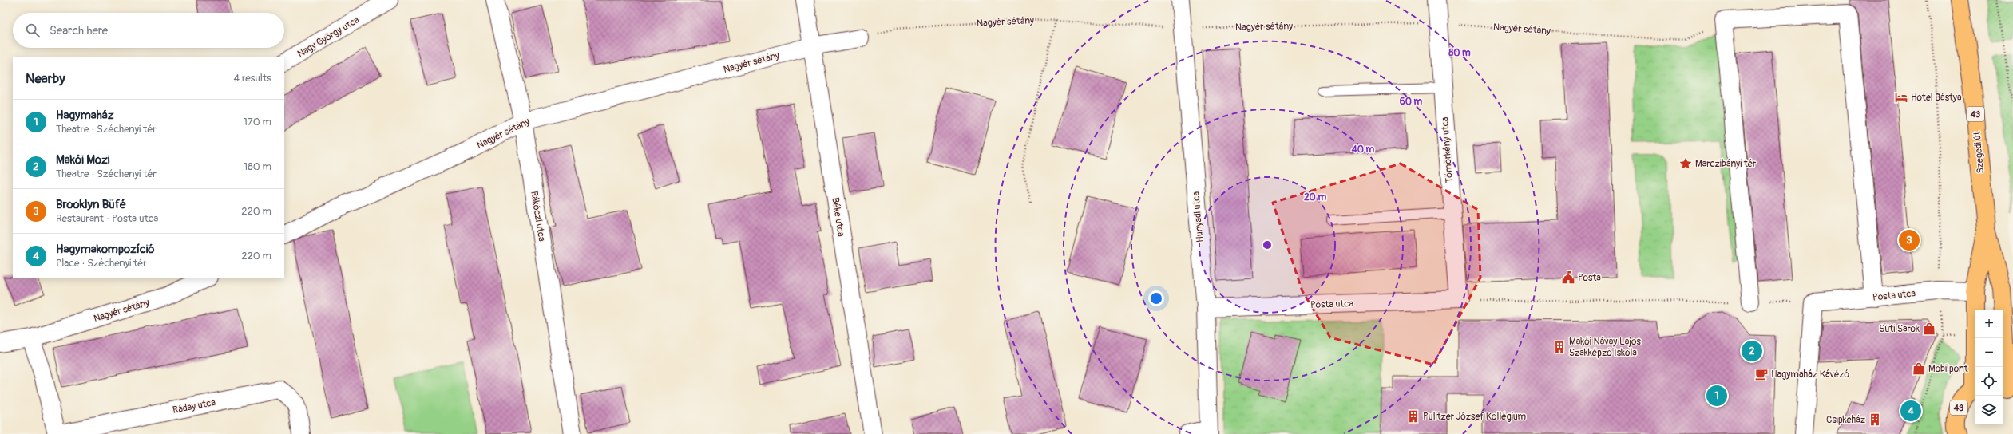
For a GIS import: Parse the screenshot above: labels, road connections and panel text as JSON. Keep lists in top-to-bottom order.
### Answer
{
  "streets": {
    "main road": ["43", "Szegedi út"],
    "street": [
      "Nagyér sétány",
      "Nagy György utca",
      "Tömörkény utca",
      "Rákóczi utca",
      "Béke utca",
      "Hunyadi utca",
      "Posta utca",
      "Ráday utca"
    ]
  },
  "crossings": [
    ["Nagyér sétány", "Tömörkény utca"],
    ["Nagyér sétány", "Rákóczi utca"],
    ["Nagyér sétány", "Béke utca"],
    ["Nagyér sétány", "Hunyadi utca"],
    ["Nagyér sétány", "Ráday utca"],
    ["43", "Szegedi út"],
    ["43", "Posta utca"],
    ["Tömörkény utca", "Posta utca"],
    ["Hunyadi utca", "Posta utca"]
  ],
  "places": {
    "hotel": ["Hotel Bástya"],
    "place": ["Marczibányi tér"],
    "public building": ["Posta"],
    "shop": ["Süti Sarok", "Mobilpont"],
    "building": ["Makói Návay Lajos Szakképző Iskola", "Pulitzer József Kollégium", "Csipkeház"],
    "cafe": ["Hagymaház Kávézó"]
  },
  "page": {
    "search": "Search here",
    "heading": ["Nearby", "4 results"],
    "list": [
      {
        "mark": "1",
        "name": "Hagymaház",
        "note": "Theatre · Széchenyi tér",
        "value": "170 m"
      },
      {
        "mark": "2",
        "name": "Makói Mozi",
        "note": "Theatre · Széchenyi tér",
        "value": "180 m"
      },
      {
        "mark": "3",
        "name": "Brooklyn Büfé",
        "note": "Restaurant · Posta utca",
        "value": "220 m"
      },
      {
        "mark": "4",
        "name": "Hagymakompozíció",
        "note": "Place · Széchenyi tér",
        "value": "220 m"
      }
    ],
    "pins": [
      "3",
      "2",
      "1",
      "4"
    ],
    "map_buttons": ["+", "−"]
  },
  "rings": [
    "80 m",
    "60 m",
    "40 m",
    "20 m"
  ]
}
